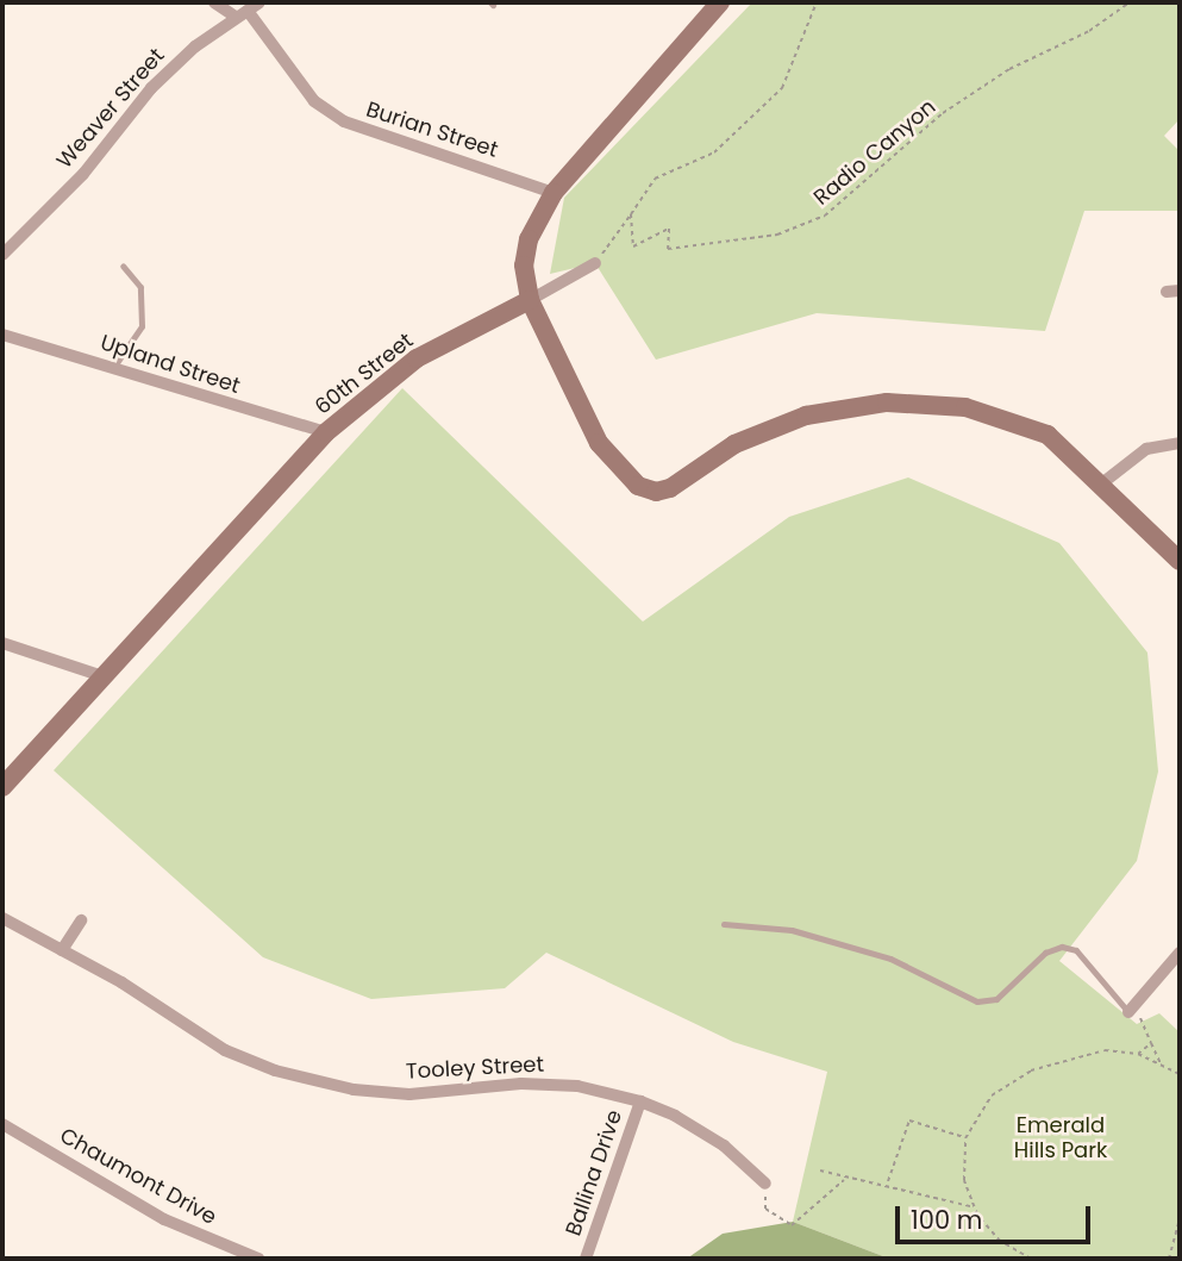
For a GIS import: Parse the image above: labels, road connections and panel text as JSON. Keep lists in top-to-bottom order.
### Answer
{
  "streets": {
    "street": [
      "Weaver Street",
      "Burian Street",
      "Upland Street",
      "60th Street",
      "Tooley Street",
      "Ballina Drive",
      "Chaumont Drive"
    ],
    "path": ["Radio Canyon"]
  },
  "crossings": [
    ["Weaver Street", "Burian Street"],
    ["Upland Street", "60th Street"],
    ["Tooley Street", "Ballina Drive"]
  ],
  "parks": ["Emerald Hills Park"],
  "scale_bar": "100 m"
}
